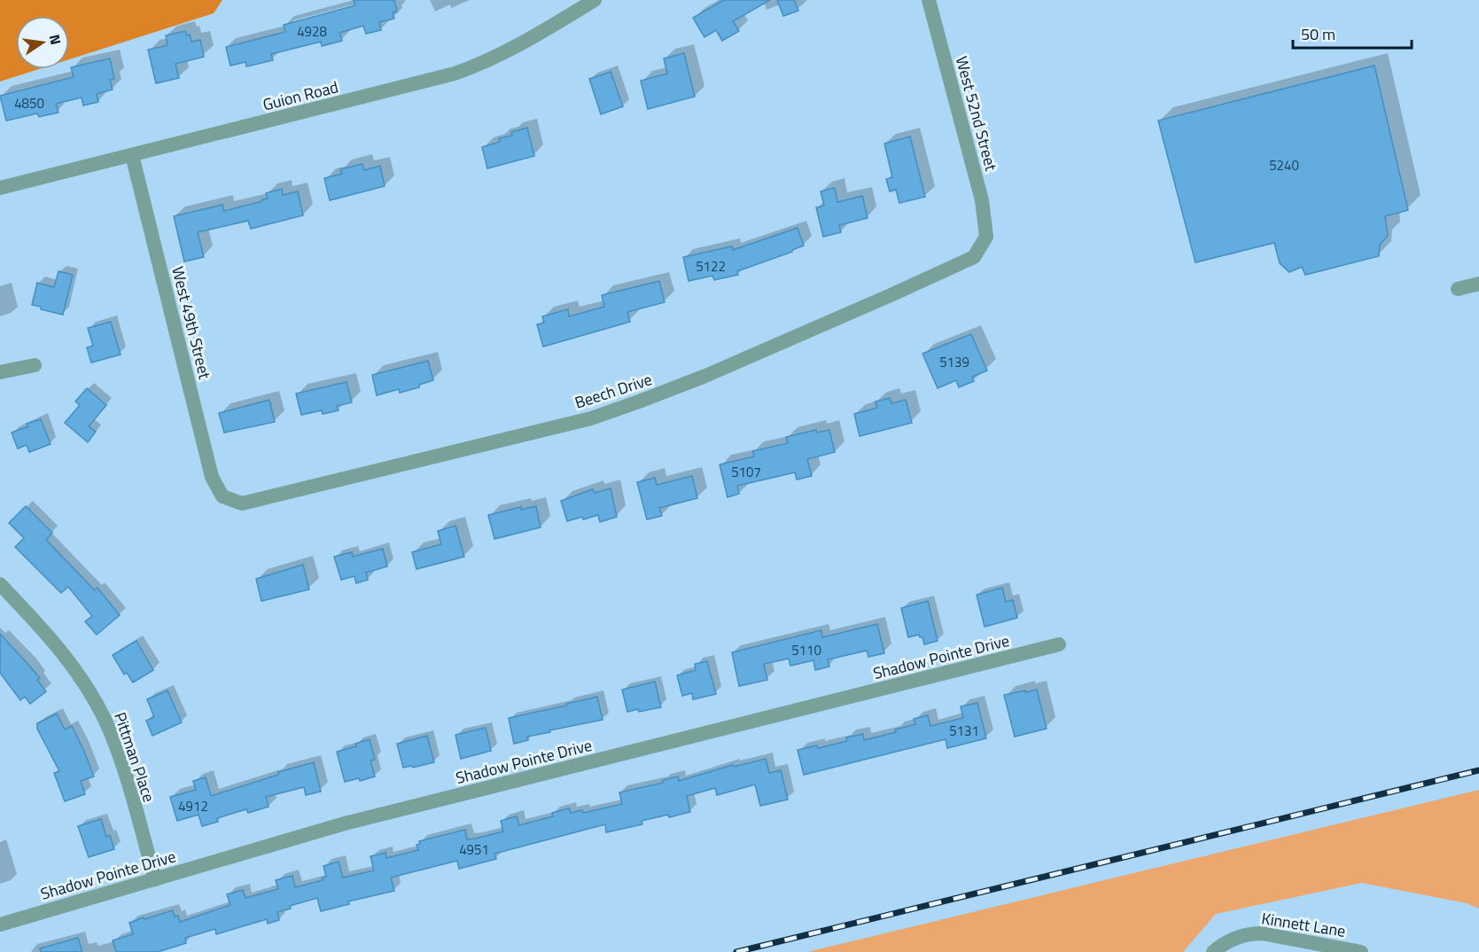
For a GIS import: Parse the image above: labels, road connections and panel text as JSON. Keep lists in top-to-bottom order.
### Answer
{
  "streets": {
    "street": [
      "Guion Road",
      "West 52nd Street",
      "West 49th Street",
      "Beech Drive",
      "Shadow Pointe Drive",
      "Pittman Place",
      "Kinnett Lane"
    ]
  },
  "crossings": [
    ["Guion Road", "West 49th Street"],
    ["West 52nd Street", "Beech Drive"],
    ["West 49th Street", "Beech Drive"],
    ["Shadow Pointe Drive", "Pittman Place"]
  ],
  "house_numbers": [
    "4928",
    "4850",
    "5240",
    "5122",
    "5139",
    "5107",
    "5110",
    "5131",
    "4912",
    "4951"
  ],
  "scale_bar": "50 m",
  "north": "right"
}
